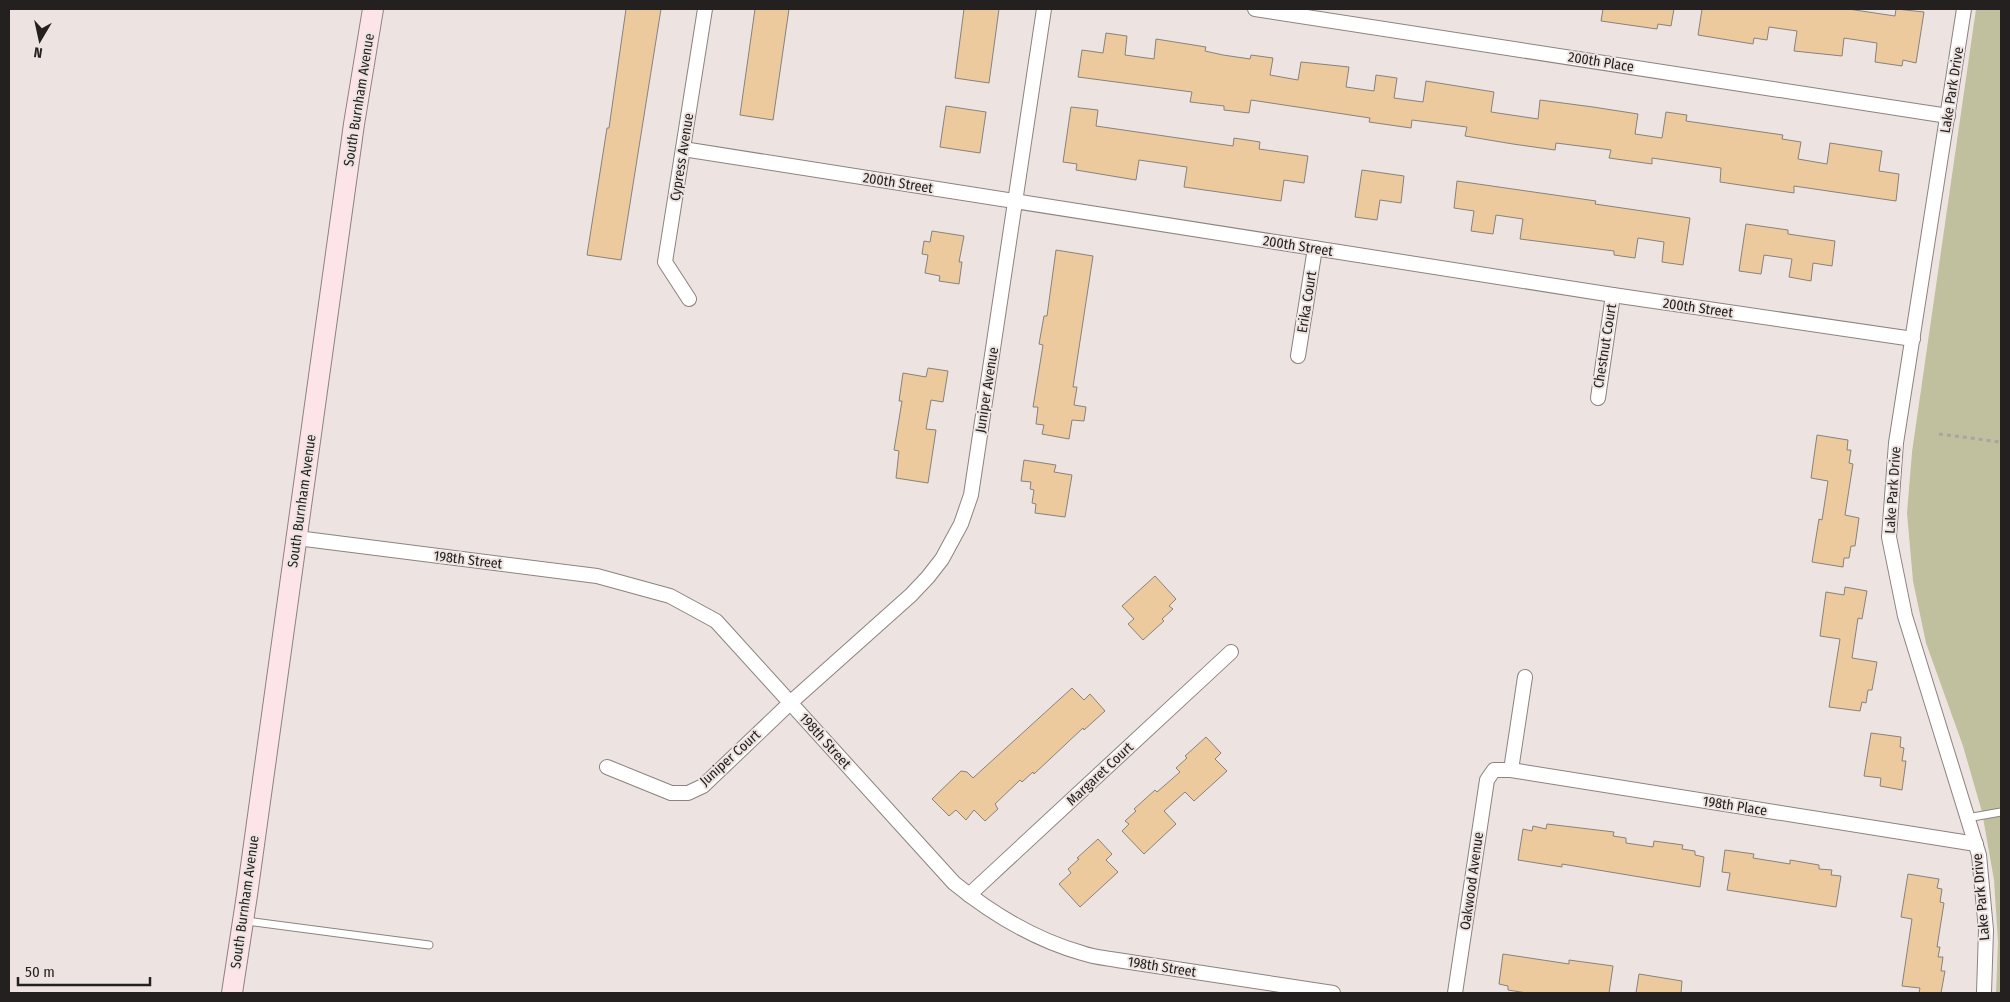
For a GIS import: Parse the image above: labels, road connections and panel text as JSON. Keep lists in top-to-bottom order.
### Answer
{
  "streets": {
    "main road": ["South Burnham Avenue"],
    "street": [
      "200th Place",
      "Lake Park Drive",
      "Cypress Avenue",
      "200th Street",
      "Erika Court",
      "Chestnut Court",
      "Juniper Avenue",
      "198th Street",
      "Juniper Court",
      "Margaret Court",
      "198th Place",
      "Oakwood Avenue"
    ]
  },
  "crossings": [
    ["200th Place", "Lake Park Drive"],
    ["Lake Park Drive", "200th Street"],
    ["Lake Park Drive", "198th Place"],
    ["South Burnham Avenue", "198th Street"],
    ["Cypress Avenue", "200th Street"],
    ["200th Street", "Erika Court"],
    ["200th Street", "Chestnut Court"],
    ["200th Street", "Juniper Avenue"],
    ["Juniper Avenue", "198th Street"],
    ["Juniper Avenue", "Juniper Court"],
    ["198th Street", "Juniper Court"],
    ["198th Street", "Margaret Court"],
    ["198th Place", "Oakwood Avenue"]
  ],
  "scale_bar": "50 m",
  "north": "bottom"
}
